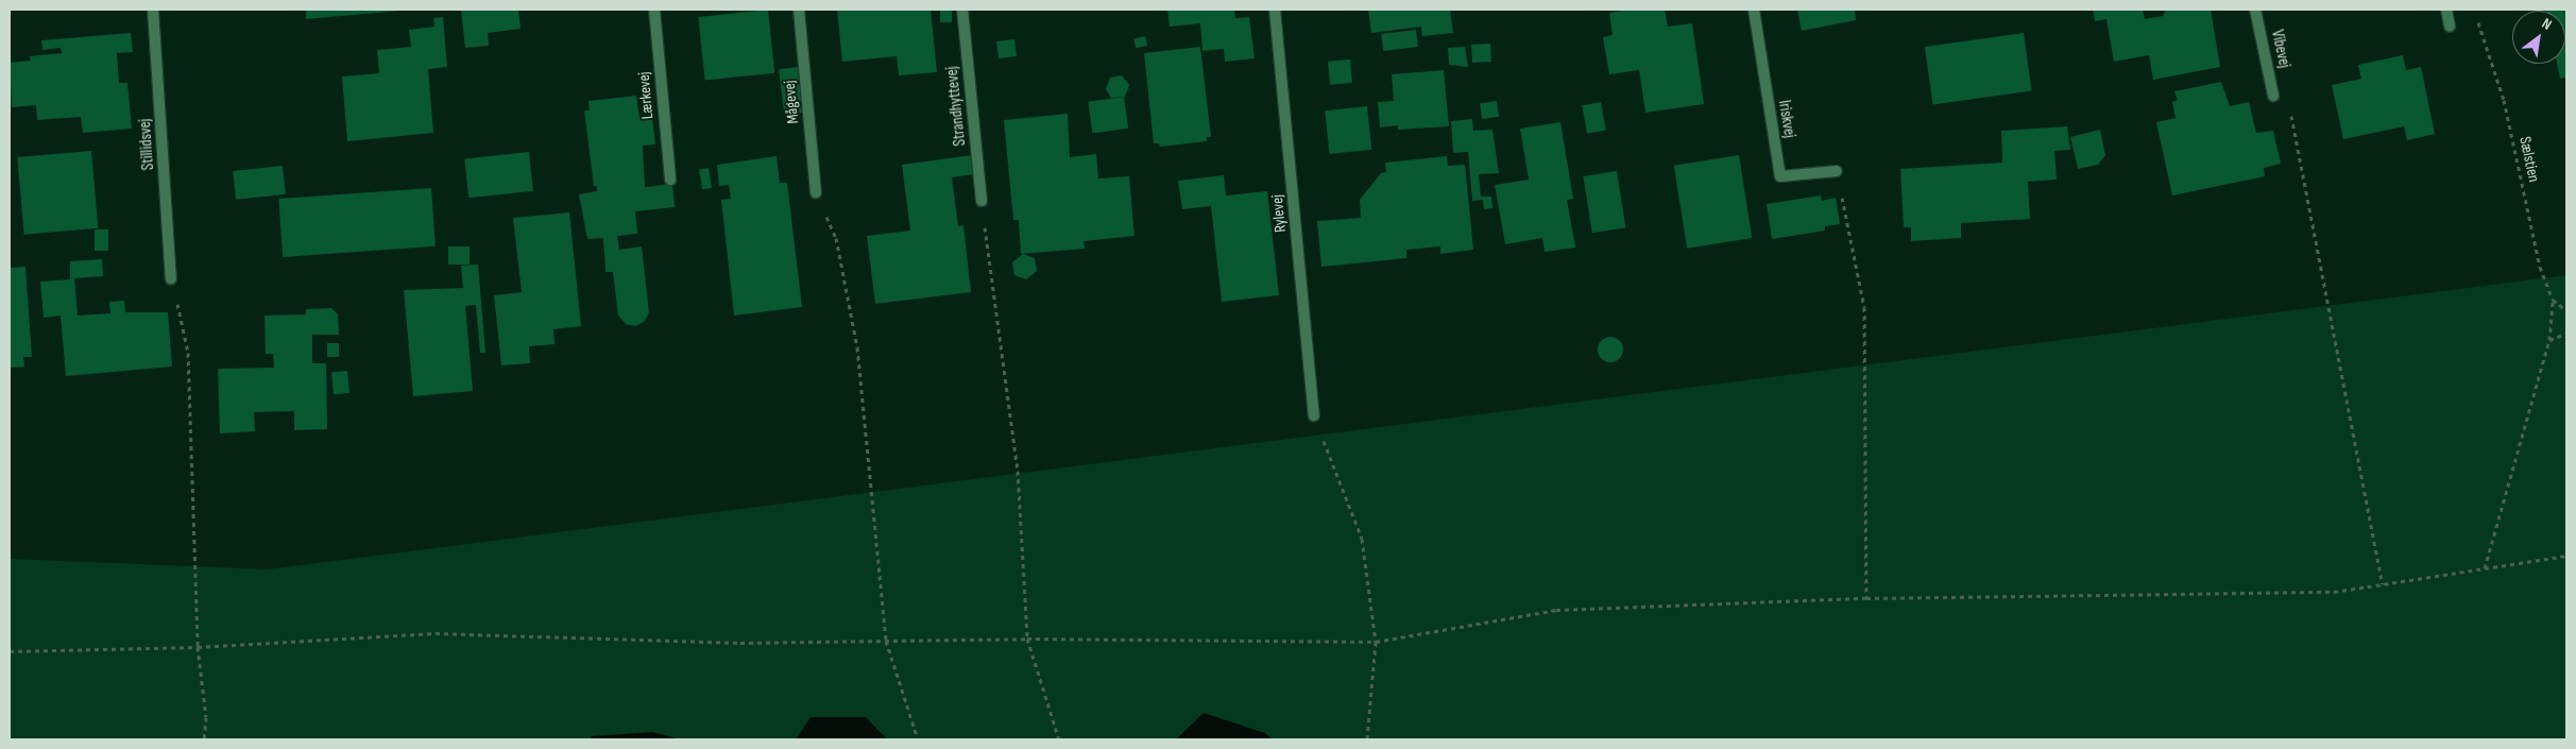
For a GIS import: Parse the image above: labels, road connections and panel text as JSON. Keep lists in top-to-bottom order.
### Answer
{
  "streets": {
    "street": [
      "Vibevej",
      "Lærkevej",
      "Mågevej",
      "Strandhyttevej",
      "Iriskvej",
      "Stillidsvej",
      "Rylevej"
    ],
    "path": ["Sælstien"]
  },
  "north": "top right"
}
